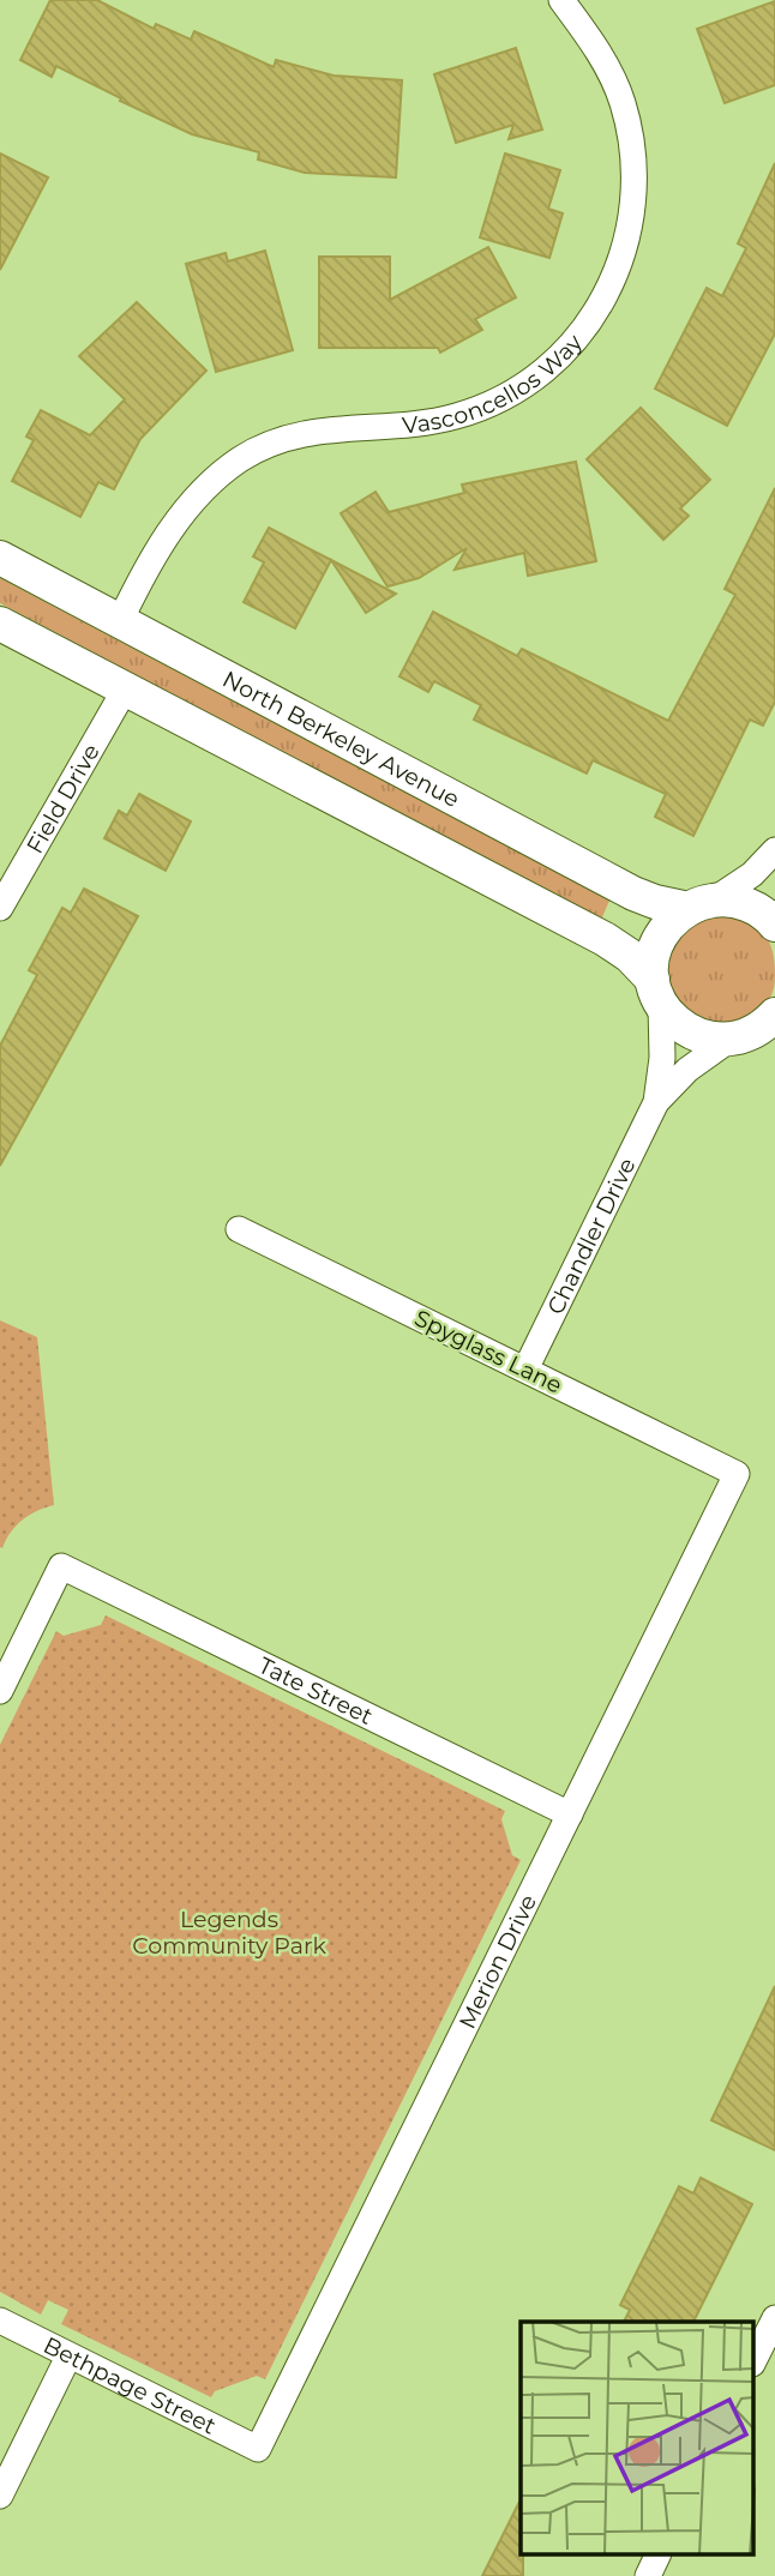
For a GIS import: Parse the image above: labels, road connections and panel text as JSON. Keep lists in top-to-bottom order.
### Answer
{
  "streets": {
    "street": [
      "Vasconcellos Way",
      "North Berkeley Avenue",
      "Field Drive",
      "Chandler Drive",
      "Spyglass Lane",
      "Tate Street",
      "Merion Drive",
      "Bethpage Street"
    ]
  },
  "crossings": [
    ["Vasconcellos Way", "North Berkeley Avenue"],
    ["Chandler Drive", "Spyglass Lane"],
    ["Spyglass Lane", "Merion Drive"],
    ["Tate Street", "Merion Drive"],
    ["Merion Drive", "Bethpage Street"]
  ],
  "parks": ["Legends Community Park"]
}
